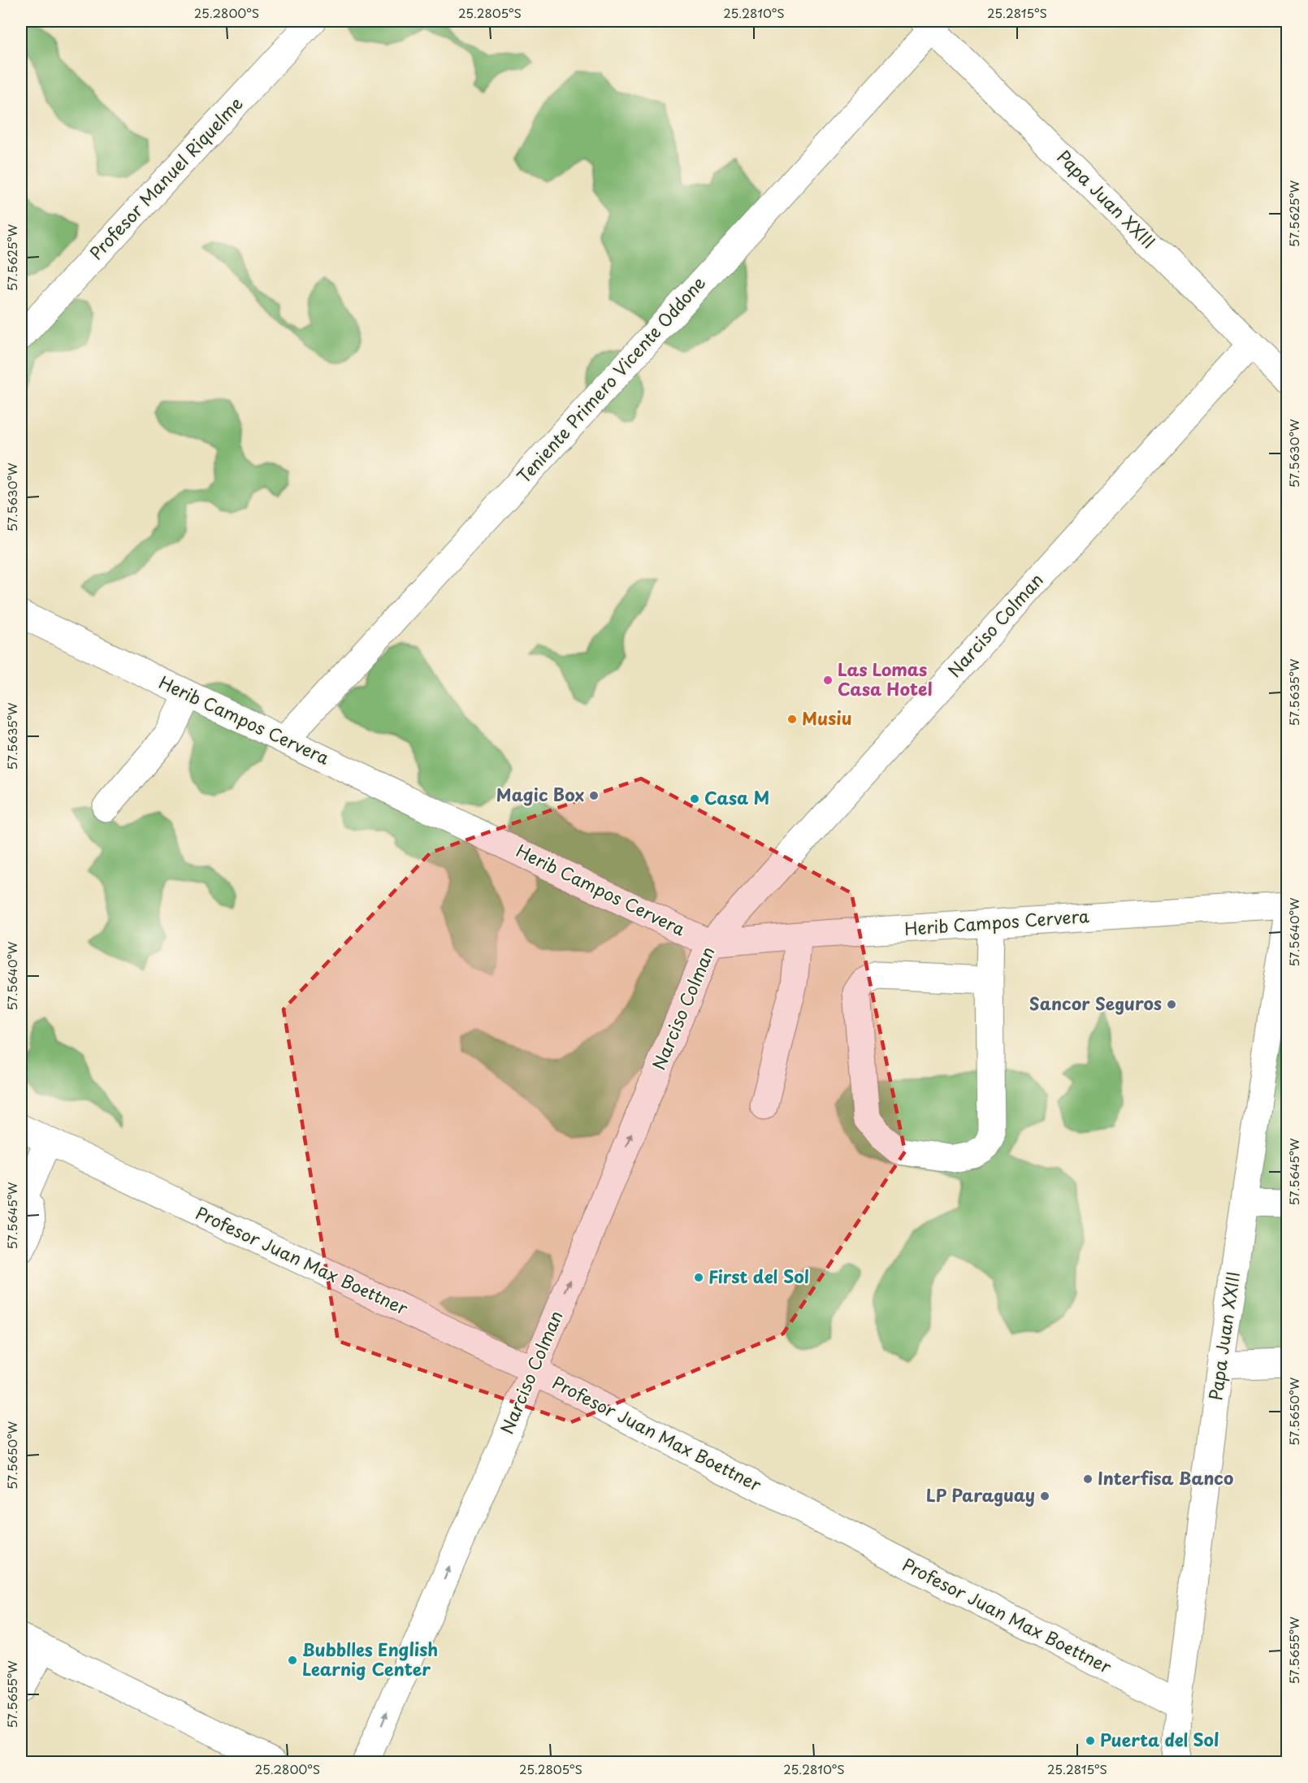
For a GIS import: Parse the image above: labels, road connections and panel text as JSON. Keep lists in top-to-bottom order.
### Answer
{
  "streets": {
    "street": [
      "Profesor Manuel Riquelme",
      "Papa Juan XXIII",
      "Teniente Primero Vicente Oddone",
      "Narciso Colman",
      "Herib Campos Cervera",
      "Profesor Juan Max Boettner"
    ]
  },
  "crossings": [
    ["Papa Juan XXIII", "Teniente Primero Vicente Oddone"],
    ["Papa Juan XXIII", "Narciso Colman"],
    ["Papa Juan XXIII", "Profesor Juan Max Boettner"],
    ["Teniente Primero Vicente Oddone", "Herib Campos Cervera"],
    ["Narciso Colman", "Herib Campos Cervera"],
    ["Narciso Colman", "Profesor Juan Max Boettner"]
  ],
  "one_way": ["Narciso Colman"],
  "places": [
    "Las Lomas Casa Hotel",
    "Musiu",
    "Magic Box",
    "Casa M",
    "Sancor Seguros",
    "First del Sol",
    "Interfisa Banco",
    "LP Paraguay",
    "Bubblles English Learnig Center",
    "Puerta del Sol"
  ],
  "coordinates": [
    "25.2800°S",
    "25.2805°S",
    "25.2810°S",
    "25.2815°S",
    "57.5625°W",
    "57.5630°W",
    "57.5635°W",
    "57.5640°W",
    "57.5645°W",
    "57.5650°W",
    "57.5655°W"
  ]
}
